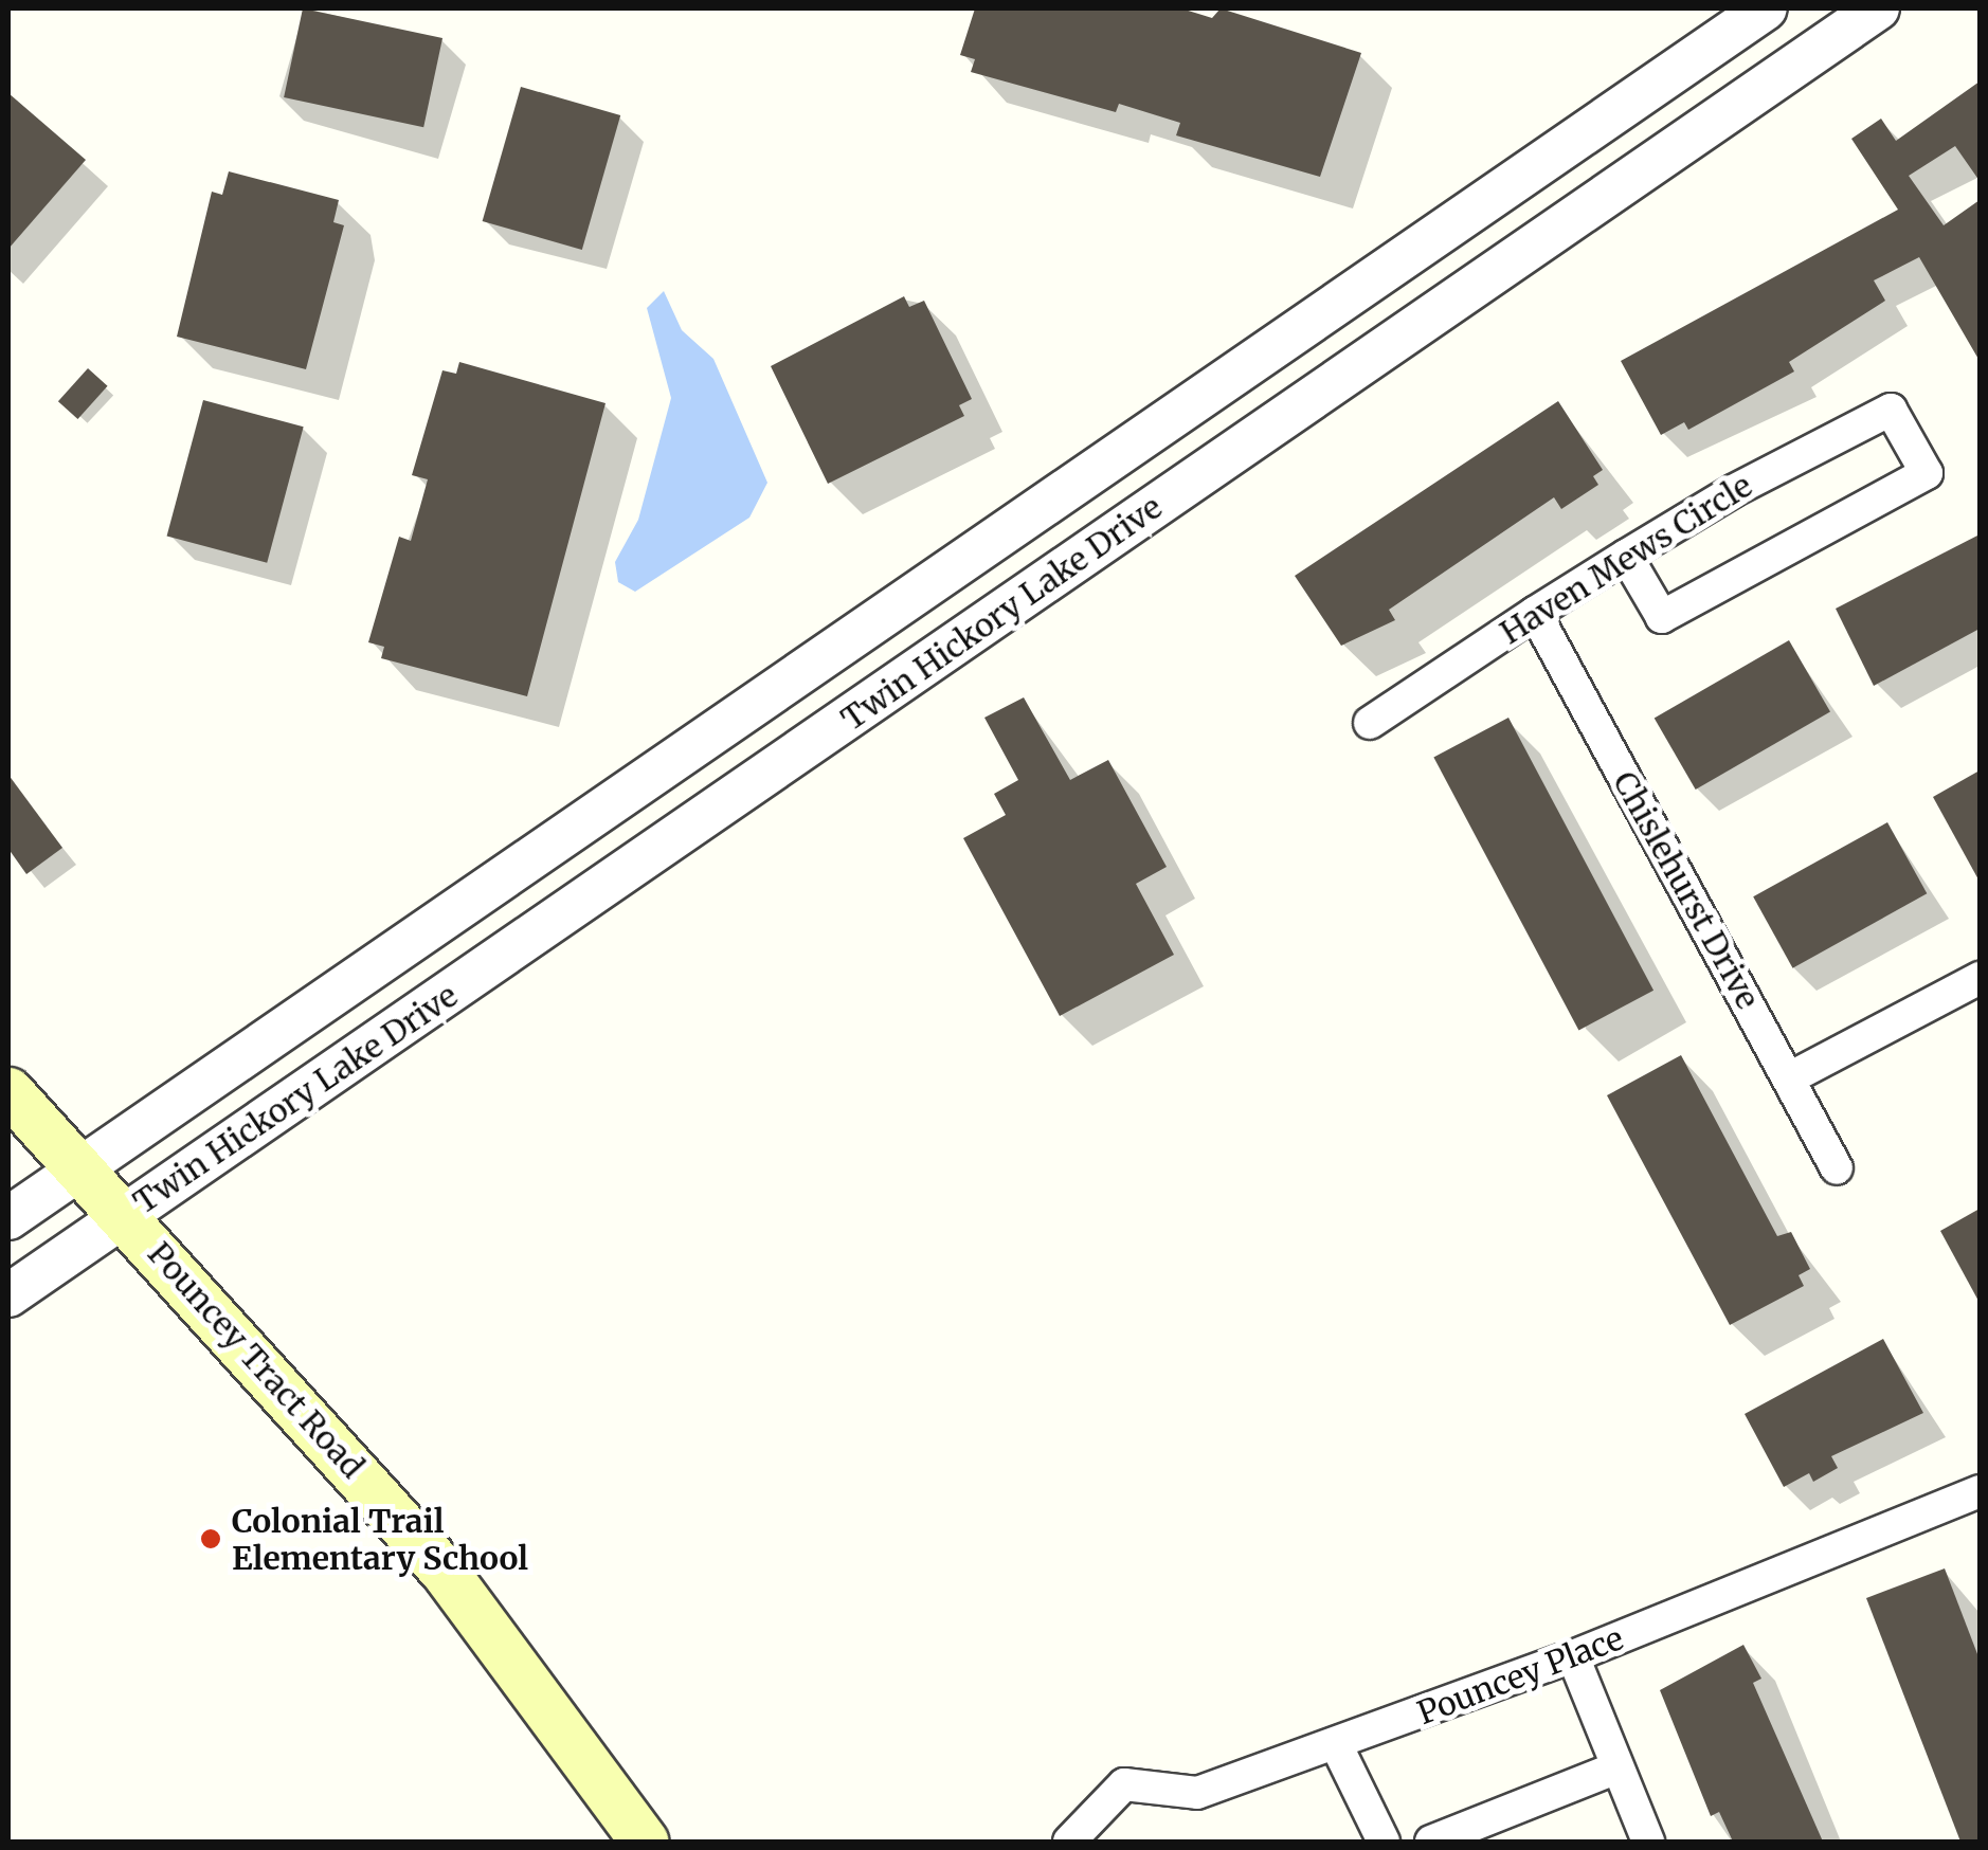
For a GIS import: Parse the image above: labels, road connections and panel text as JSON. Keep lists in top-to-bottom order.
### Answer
{
  "streets": {
    "main road": ["Pouncey Tract Road"],
    "street": [
      "Haven Mews Circle",
      "Twin Hickory Lake Drive",
      "Chislehurst Drive",
      "Pouncey Place"
    ]
  },
  "crossings": [
    ["Haven Mews Circle", "Chislehurst Drive"],
    ["Twin Hickory Lake Drive", "Pouncey Tract Road"]
  ],
  "places": ["Colonial Trail Elementary School"]
}
